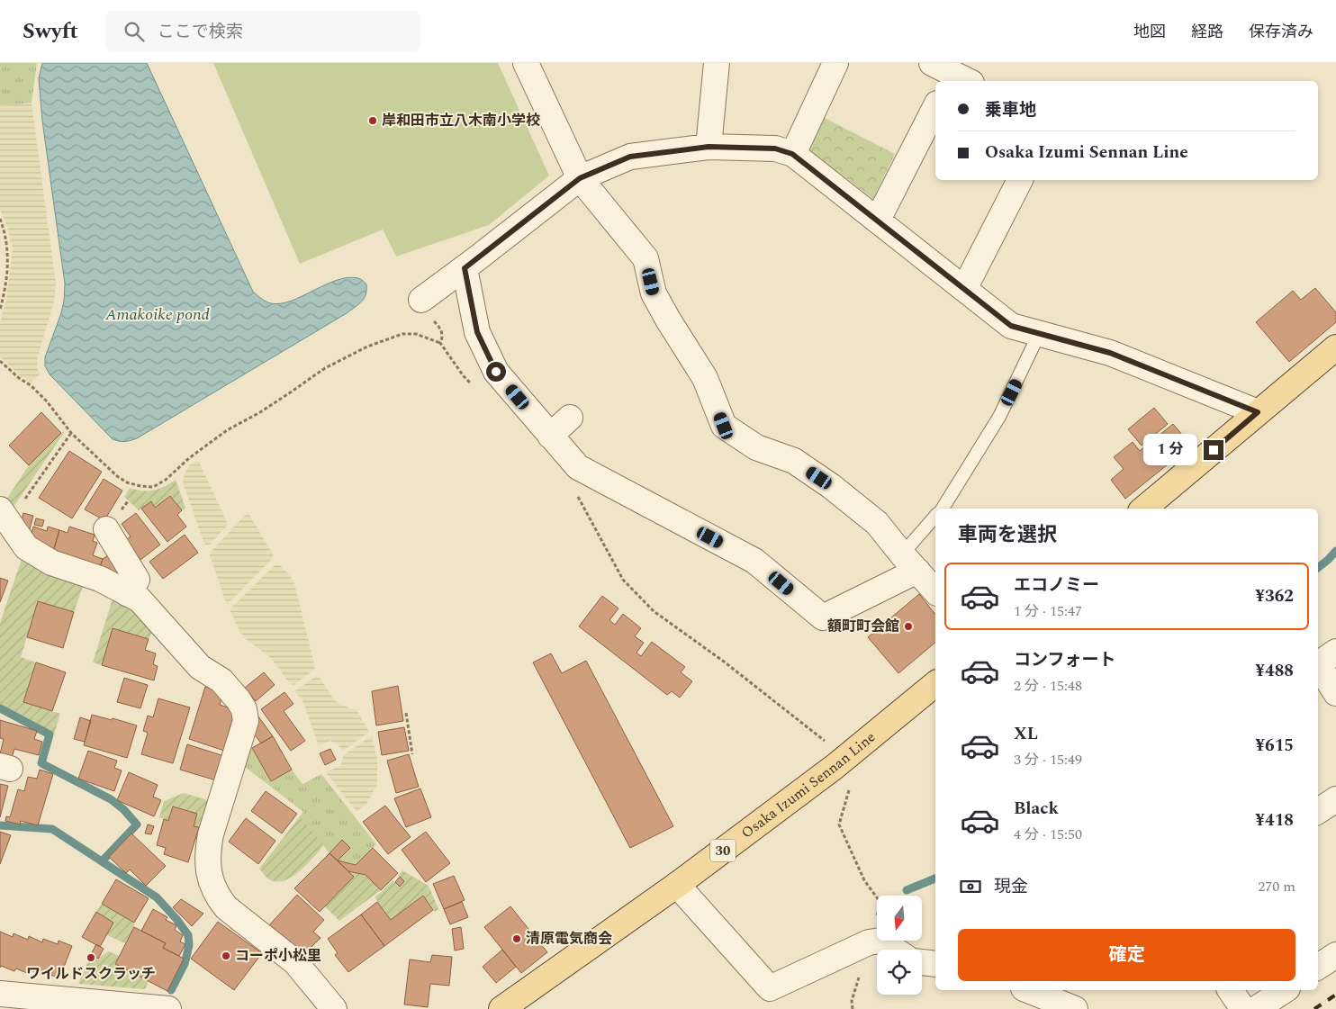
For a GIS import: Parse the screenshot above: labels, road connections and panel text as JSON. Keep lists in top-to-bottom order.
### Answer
{
  "streets": {
    "main road": ["Osaka Izumi Sennan Line", "30"]
  },
  "water": ["Amakoike pond"],
  "places": [
    "岸和田市立八木南小学校",
    "額町町会館",
    "清原電気商会",
    "コーポ小松里",
    "ワイルドスクラッチ"
  ],
  "north": "bottom",
  "page": {
    "header": "Swyft",
    "search": "ここで検索",
    "nav": ["地図", "経路", "保存済み"],
    "banner": ["乗車地", "Osaka Izumi Sennan Line"],
    "bubble": "1 分",
    "heading": "車両を選択",
    "list": [
      {
        "name": "エコノミー",
        "note": "1 分 · 15:47",
        "value": "¥362"
      },
      {
        "name": "コンフォート",
        "note": "2 分 · 15:48",
        "value": "¥488"
      },
      {
        "name": "XL",
        "note": "3 分 · 15:49",
        "value": "¥615"
      },
      {
        "name": "Black",
        "note": "4 分 · 15:50",
        "value": "¥418"
      }
    ],
    "pay": ["現金", "270 m"],
    "buttons": "確定"
  }
}
